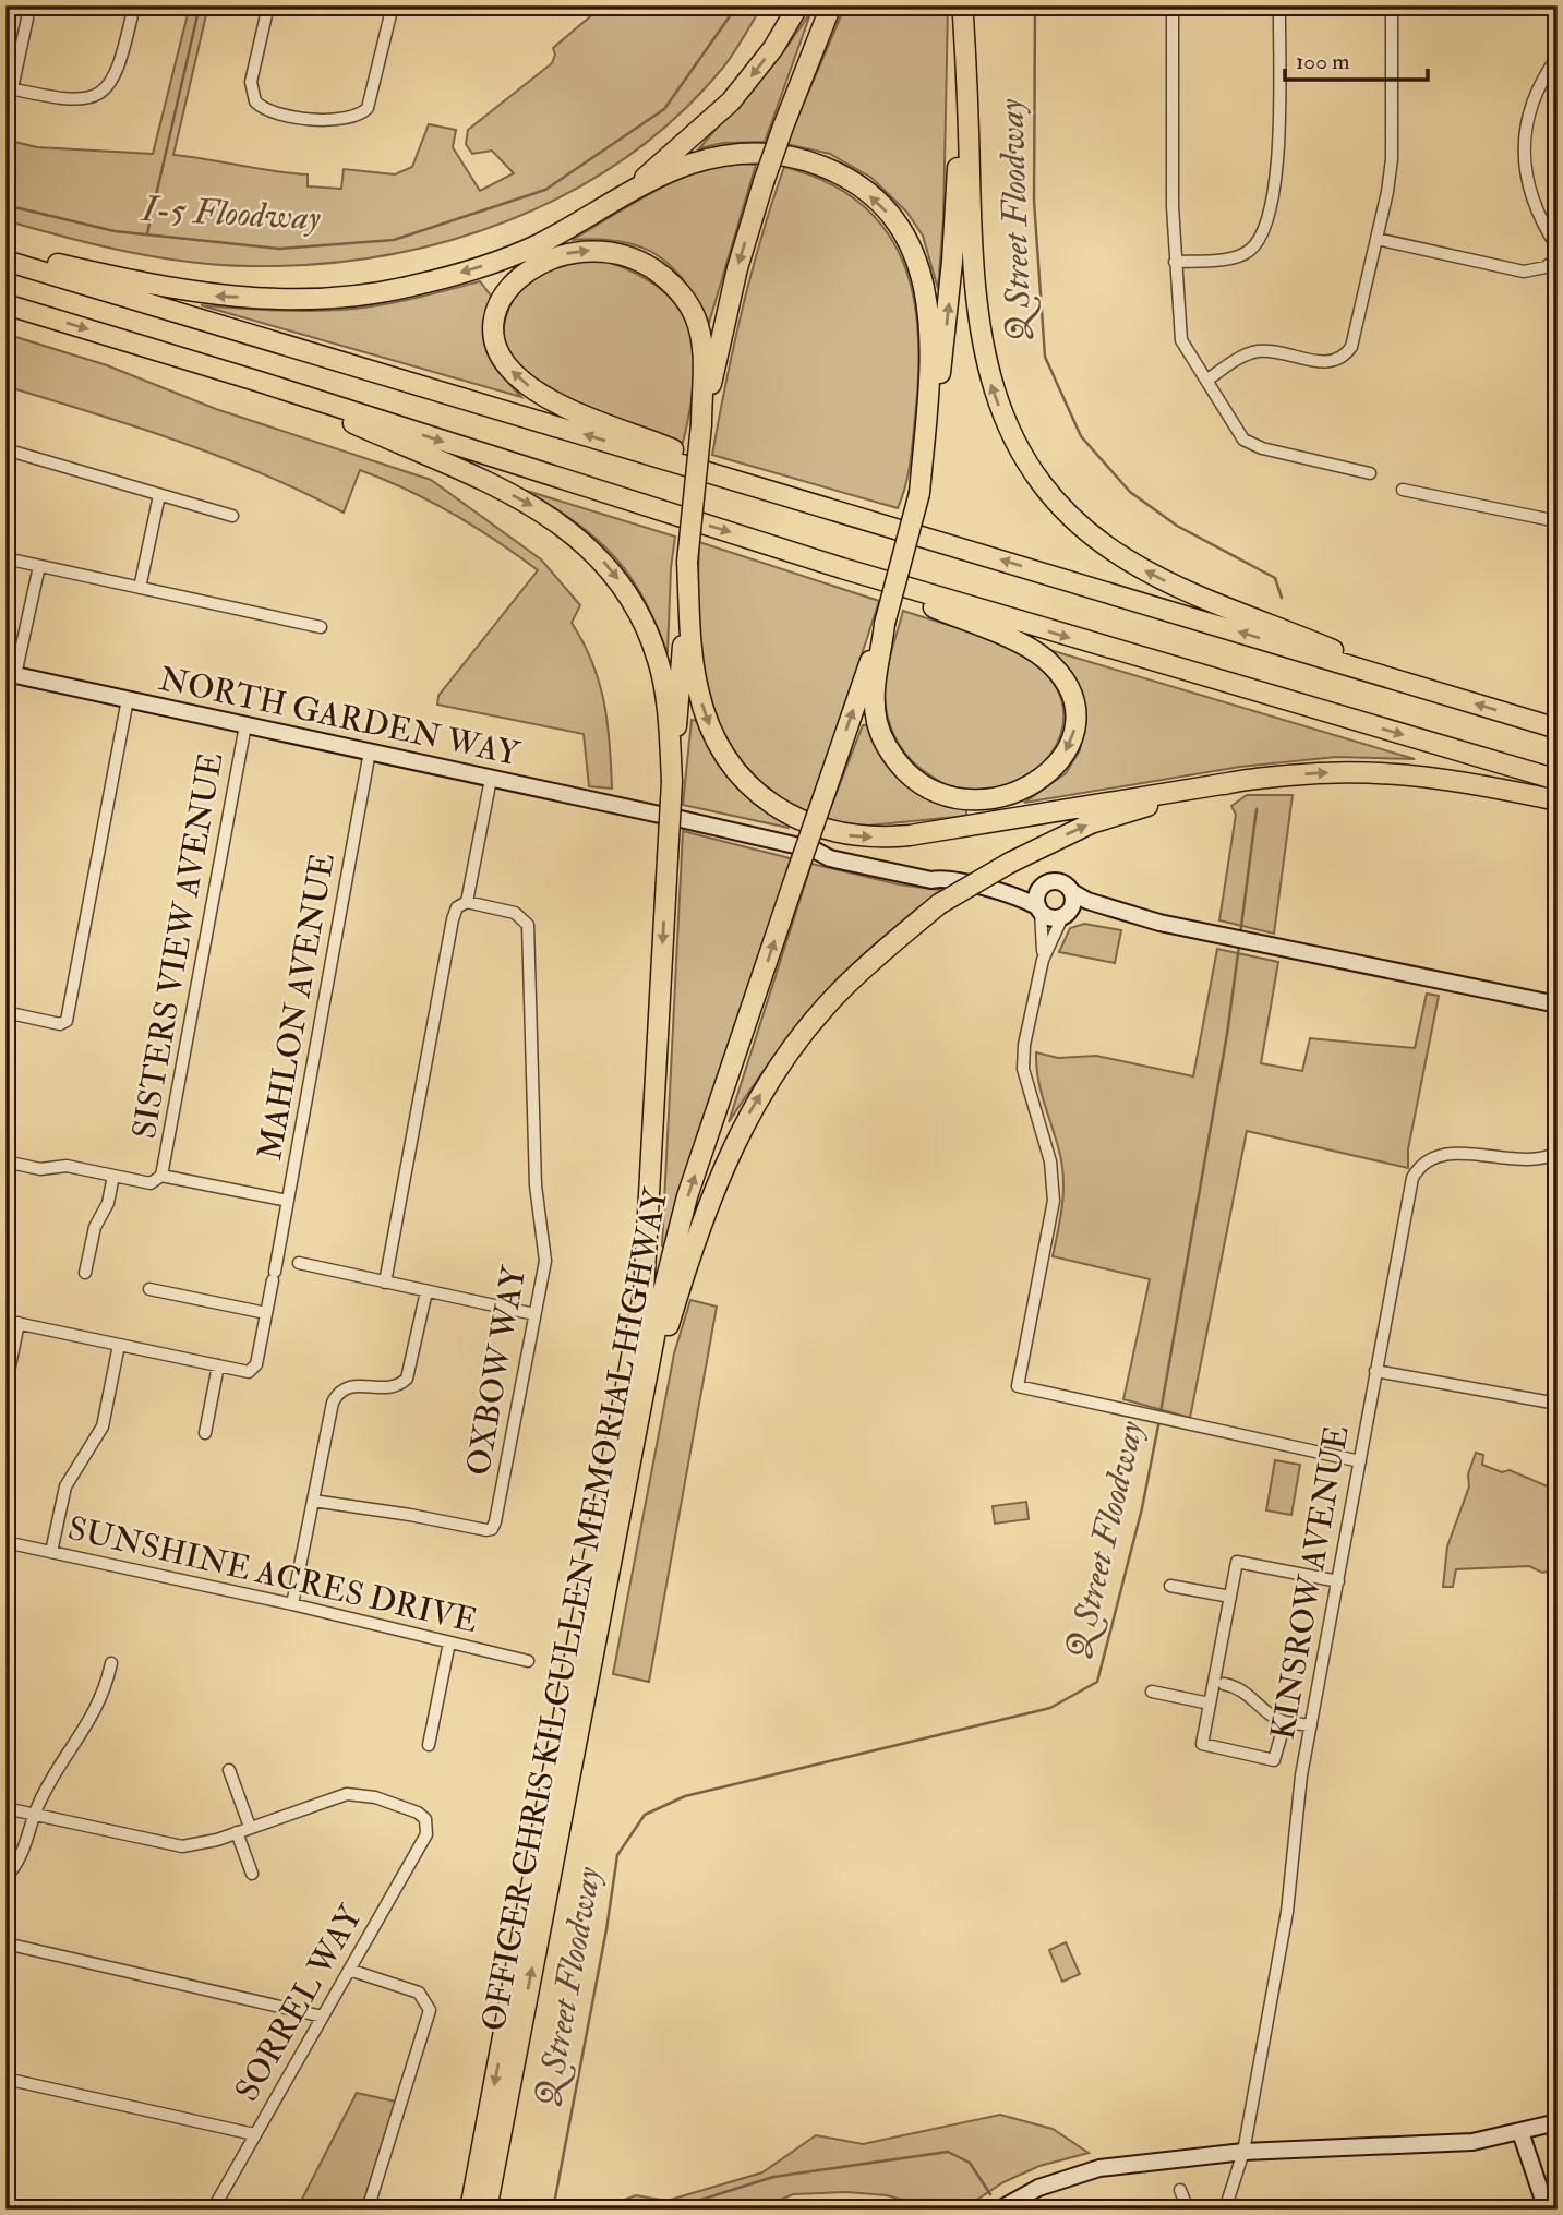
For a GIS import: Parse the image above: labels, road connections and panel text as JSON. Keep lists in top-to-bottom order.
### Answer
{
  "streets": {
    "highway": ["OFFICER CHRIS KILCULLEN MEMORIAL HIGHWAY"],
    "street": [
      "NORTH GARDEN WAY",
      "SISTERS VIEW AVENUE",
      "MAHLON AVENUE",
      "OXBOW WAY",
      "SUNSHINE ACRES DRIVE",
      "KINSROW AVENUE",
      "SORREL WAY"
    ]
  },
  "crossings": [
    ["NORTH GARDEN WAY", "SISTERS VIEW AVENUE"],
    ["NORTH GARDEN WAY", "MAHLON AVENUE"]
  ],
  "water": ["I-5 Floodway", "Q Street Floodway"],
  "scale_bar": "100 m"
}
